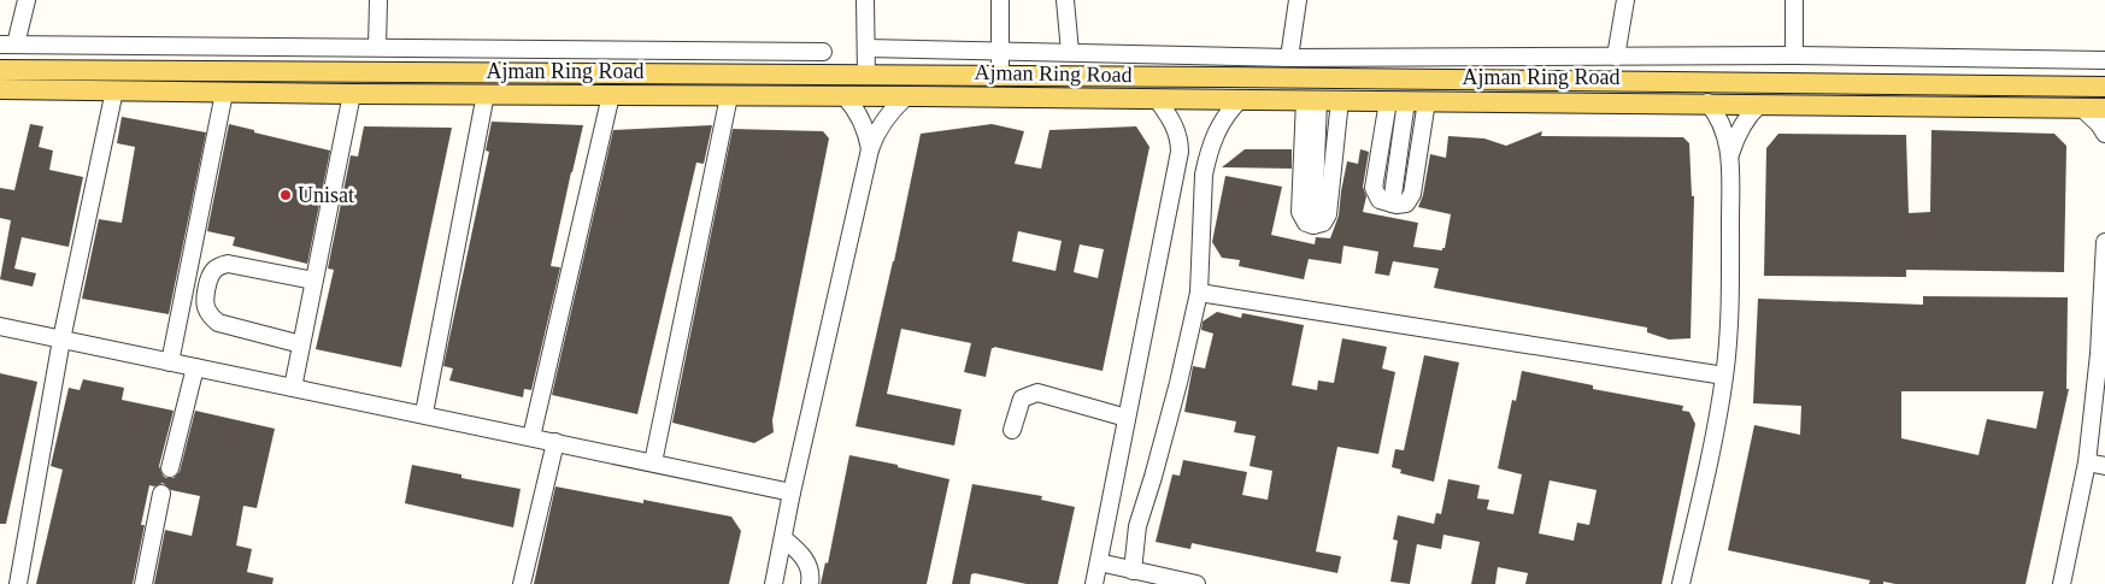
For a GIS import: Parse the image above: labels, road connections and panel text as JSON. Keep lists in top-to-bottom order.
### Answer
{
  "streets": {
    "main road": ["Ajman Ring Road"]
  },
  "places": ["Unisat"]
}
